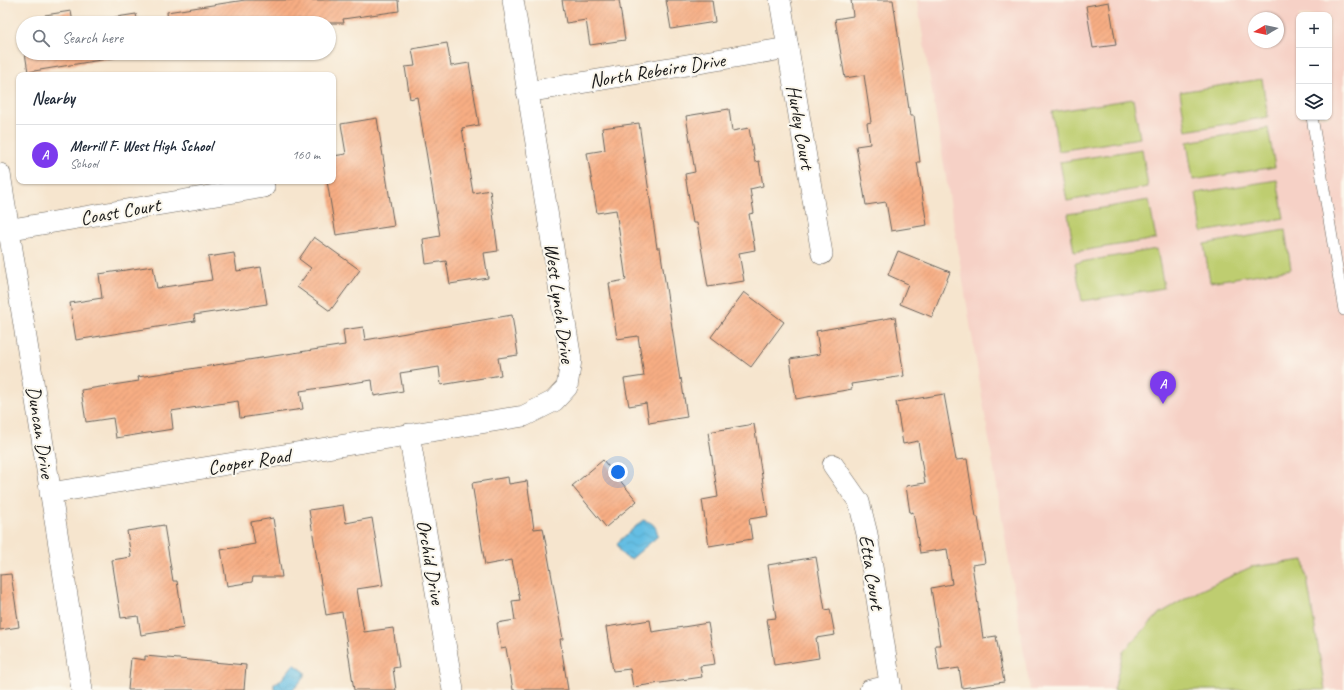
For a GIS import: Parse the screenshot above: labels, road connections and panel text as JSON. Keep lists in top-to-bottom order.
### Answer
{
  "streets": {
    "street": [
      "North Rebeiro Drive",
      "Hurley Court",
      "Coast Court",
      "West Lynch Drive",
      "Duncan Drive",
      "Cooper Road",
      "Orchid Drive",
      "Etta Court"
    ]
  },
  "crossings": [
    ["North Rebeiro Drive", "Hurley Court"],
    ["North Rebeiro Drive", "West Lynch Drive"],
    ["Coast Court", "Duncan Drive"],
    ["West Lynch Drive", "Cooper Road"],
    ["Duncan Drive", "Cooper Road"],
    ["Cooper Road", "Orchid Drive"]
  ],
  "north": "left",
  "page": {
    "map_buttons": ["+", "−"],
    "search": "Search here",
    "heading": "Nearby",
    "list": [
      {
        "mark": "A",
        "name": "Merrill F. West High School",
        "note": "School",
        "value": "160 m"
      }
    ],
    "pins": "A"
  }
}
